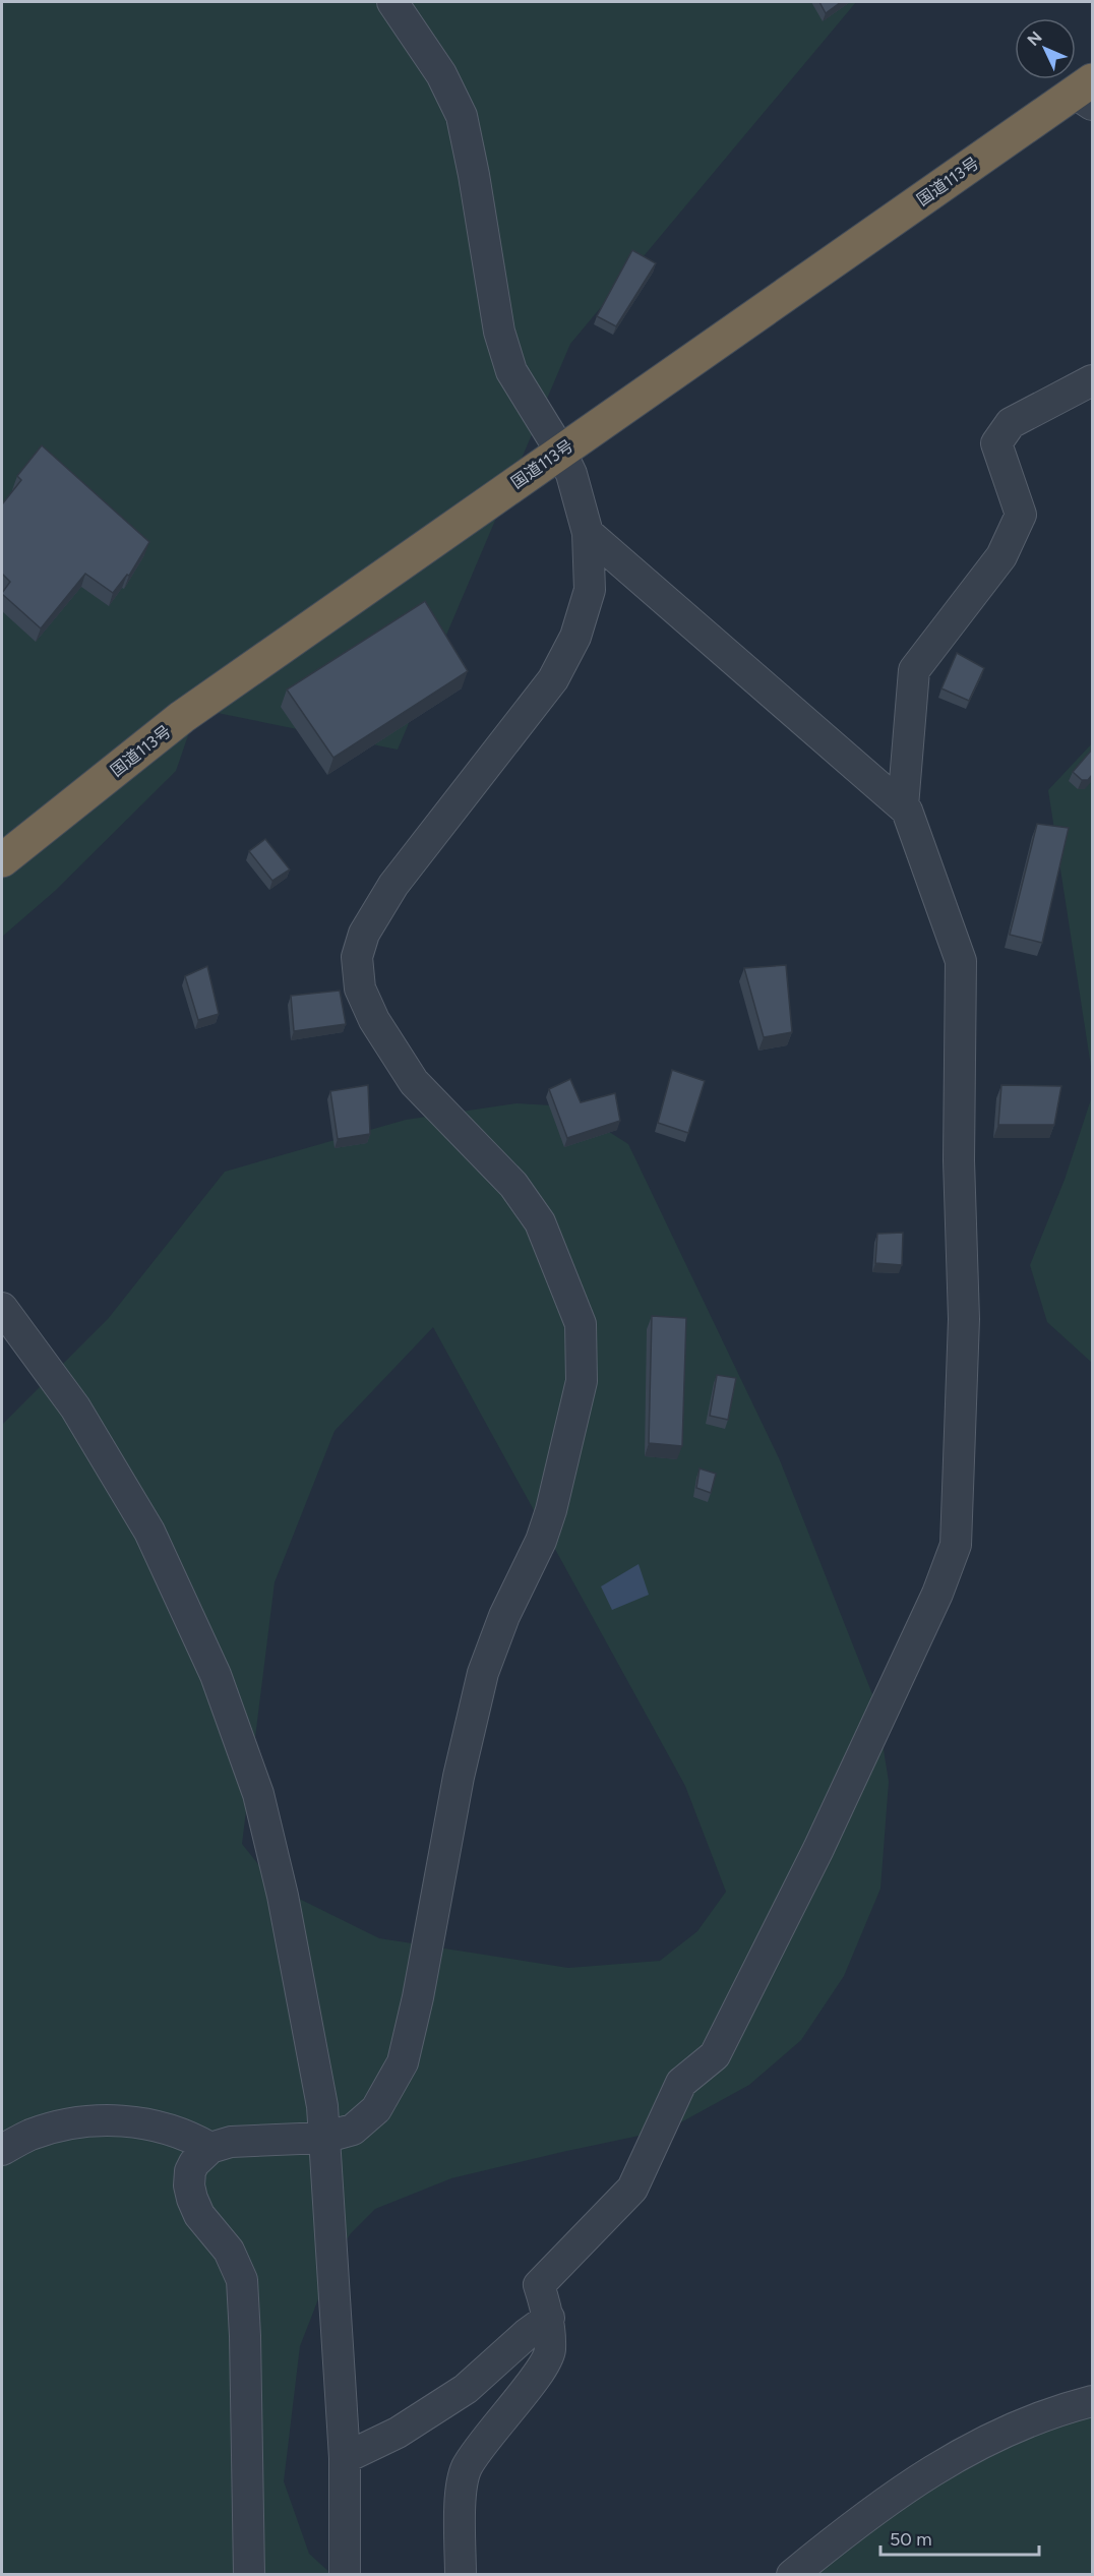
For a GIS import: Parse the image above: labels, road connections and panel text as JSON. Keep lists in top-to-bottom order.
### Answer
{
  "streets": {
    "highway": ["国道113号"]
  },
  "scale_bar": "50 m",
  "north": "top left"
}
